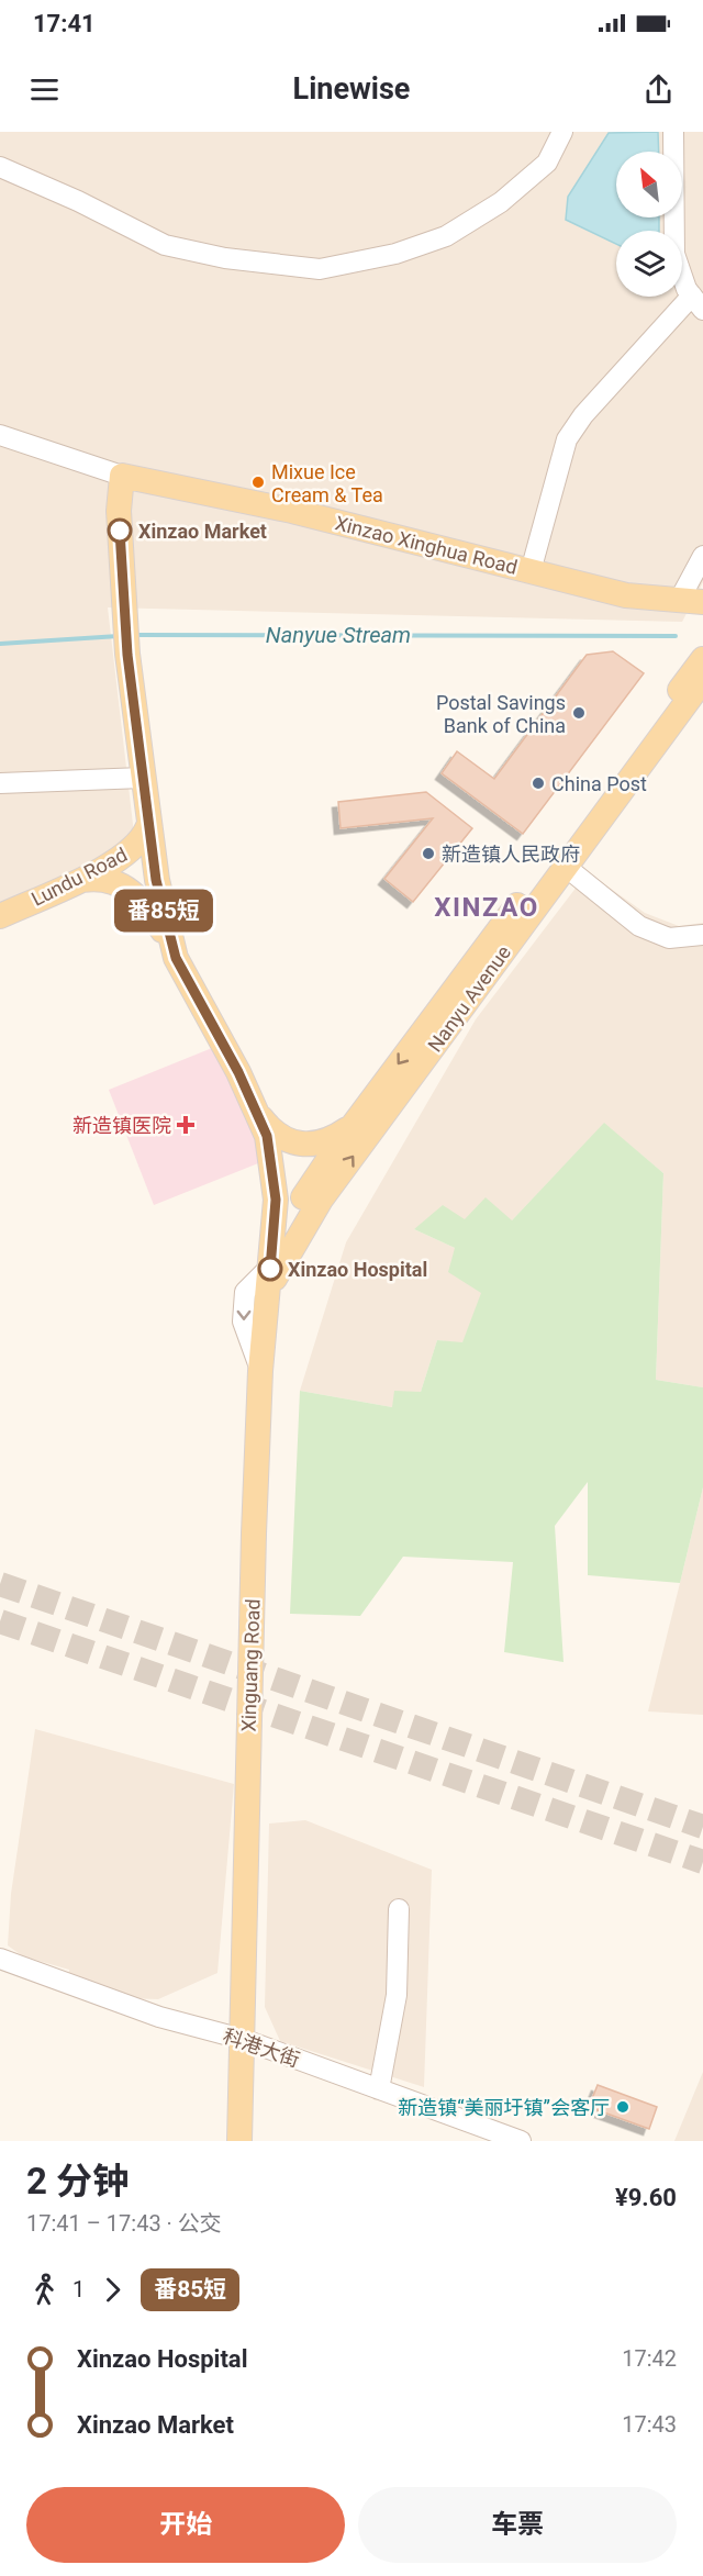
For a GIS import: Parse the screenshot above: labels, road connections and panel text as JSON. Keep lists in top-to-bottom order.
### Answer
{
  "streets": {
    "main road": [
      "Xinzao Xinghua Road",
      "Lundu Road",
      "Nanyu Avenue",
      "Xinguang Road"
    ],
    "street": ["科港大街"]
  },
  "crossings": [
    ["Nanyu Avenue", "Xinguang Road"],
    ["Xinguang Road", "科港大街"]
  ],
  "districts": ["XINZAO"],
  "water": ["Nanyue Stream"],
  "places": {
    "other": [
      "Mixue Ice Cream & Tea",
      "Xinzao Market",
      "Postal Savings Bank of China",
      "China Post",
      "新造镇人民政府",
      "Xinzao Hospital",
      "新造镇“美丽圩镇”会客厅"
    ],
    "health": ["新造镇医院"]
  },
  "lines": ["bus line 番85短"],
  "north": "top left",
  "page": {
    "status": "17:41",
    "header": "Linewise",
    "on_map": "番85短",
    "heading": ["2 分钟", "17:41 – 17:43 · 公交", "¥9.60"],
    "legs": ["1", "番85短"],
    "list": [
      {
        "name": "Xinzao Hospital",
        "value": "17:42"
      },
      {
        "name": "Xinzao Market",
        "value": "17:43"
      }
    ],
    "buttons": ["开始", "车票"]
  }
}
